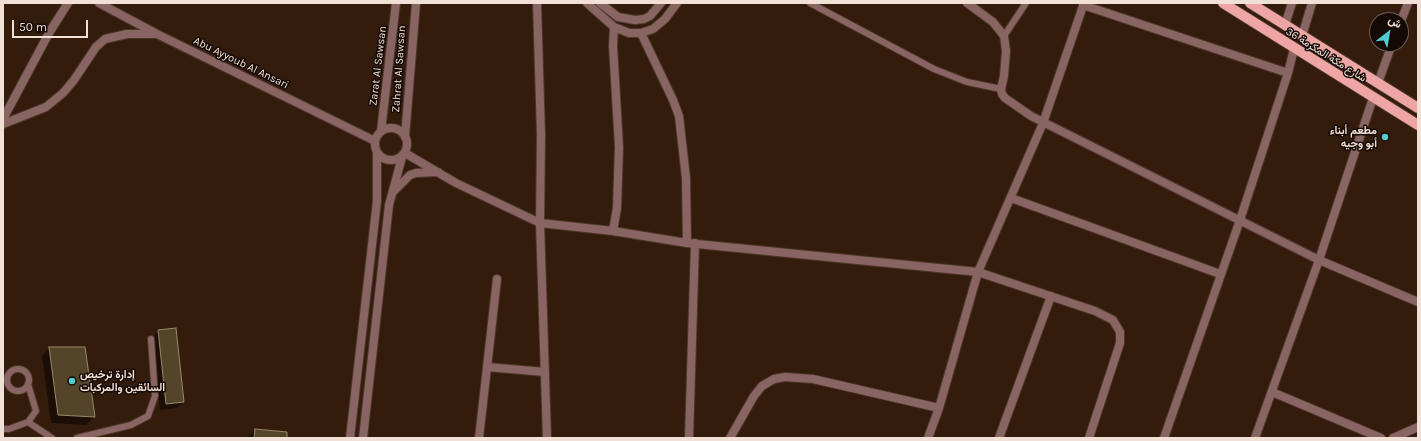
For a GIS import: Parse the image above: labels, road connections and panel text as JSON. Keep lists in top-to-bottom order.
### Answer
{
  "streets": {
    "main road": ["شارع مكة المكرمة 36"],
    "street": ["Abu Ayyoub Al Ansari", "Zarat Al Sawsan", "Zahrat Al Sawsan"]
  },
  "crossings": [
    ["Abu Ayyoub Al Ansari", "Zarat Al Sawsan"],
    ["Abu Ayyoub Al Ansari", "Zahrat Al Sawsan"],
    ["Zarat Al Sawsan", "Zahrat Al Sawsan"]
  ],
  "places": ["مطعم أبناء أبو وجيه", "إدارة ترخيص السائقين والمركبات"],
  "scale_bar": "50 m",
  "north": "top right"
}
